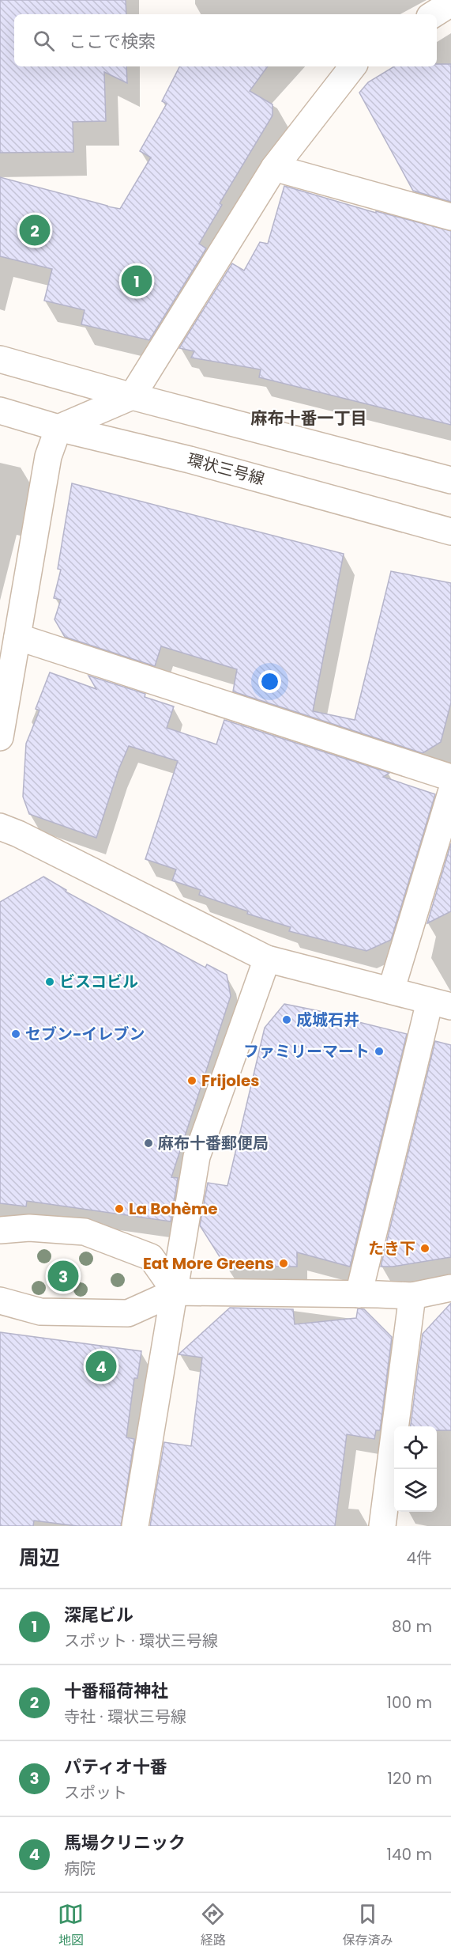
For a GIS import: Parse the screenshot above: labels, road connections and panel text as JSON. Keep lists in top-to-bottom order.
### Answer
{
  "streets": {
    "street": ["環状三号線"]
  },
  "districts": ["麻布十番一丁目"],
  "places": [
    "ビスコビル",
    "成城石井",
    "セブン-イレブン",
    "ファミリーマート",
    "Frijoles",
    "麻布十番郵便局",
    "La Bohème",
    "たき下",
    "Eat More Greens"
  ],
  "page": {
    "search": "ここで検索",
    "pins": [
      "2",
      "1",
      "3",
      "4"
    ],
    "heading": ["周辺", "4件"],
    "list": [
      {
        "mark": "1",
        "name": "深尾ビル",
        "note": "スポット · 環状三号線",
        "value": "80 m"
      },
      {
        "mark": "2",
        "name": "十番稲荷神社",
        "note": "寺社 · 環状三号線",
        "value": "100 m"
      },
      {
        "mark": "3",
        "name": "パティオ十番",
        "note": "スポット",
        "value": "120 m"
      },
      {
        "mark": "4",
        "name": "馬場クリニック",
        "note": "病院",
        "value": "140 m"
      }
    ],
    "nav": ["地図", "経路", "保存済み"]
  }
}
